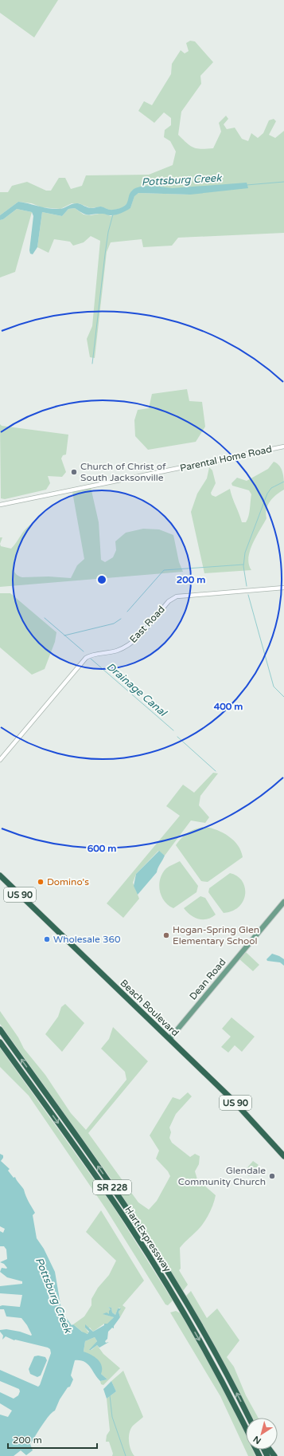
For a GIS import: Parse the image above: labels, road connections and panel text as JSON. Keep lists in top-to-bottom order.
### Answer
{
  "streets": {
    "highway": [
      "US 90",
      "Beach Boulevard",
      "SR 228",
      "Hart Expressway"
    ],
    "main road": ["Dean Road"],
    "street": ["Parental Home Road", "East Road"]
  },
  "crossings": [
    ["Dean Road", "Beach Boulevard"]
  ],
  "water": ["Pottsburg Creek", "Drainage Canal"],
  "places": [
    "Church of Christ of South Jacksonville",
    "Domino's",
    "Hogan-Spring Glen Elementary School",
    "Wholesale 360",
    "Glendale Community Church"
  ],
  "scale_bar": "200 m",
  "north": "bottom left",
  "rings": ["200 m", "400 m", "600 m"]
}
